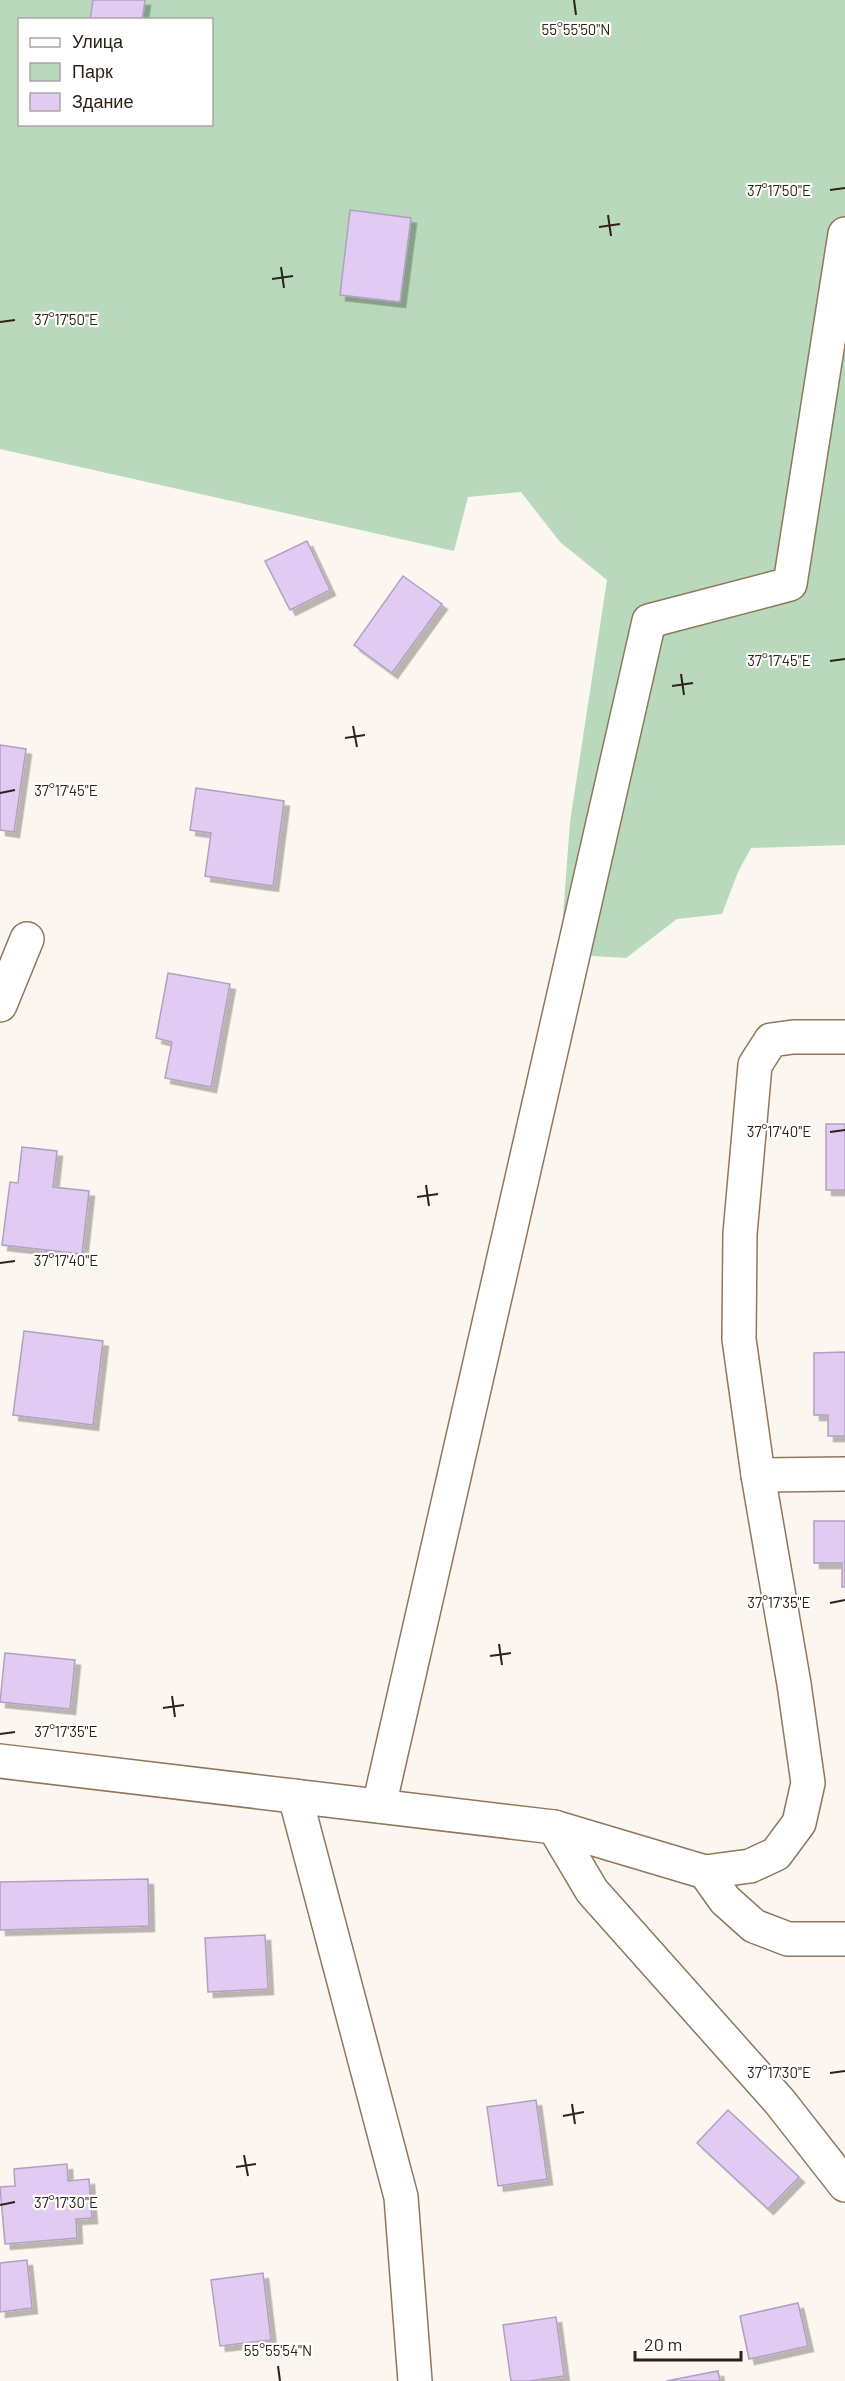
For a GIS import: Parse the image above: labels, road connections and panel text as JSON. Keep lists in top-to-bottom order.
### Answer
{
  "legend": ["Улица", "Парк", "Здание"],
  "scale_bar": "20 m",
  "coordinates": [
    "55°55'50\"N",
    "37°17'50\"E",
    "37°17'45\"E",
    "37°17'40\"E",
    "37°17'35\"E",
    "37°17'30\"E",
    "55°55'54\"N"
  ]
}
